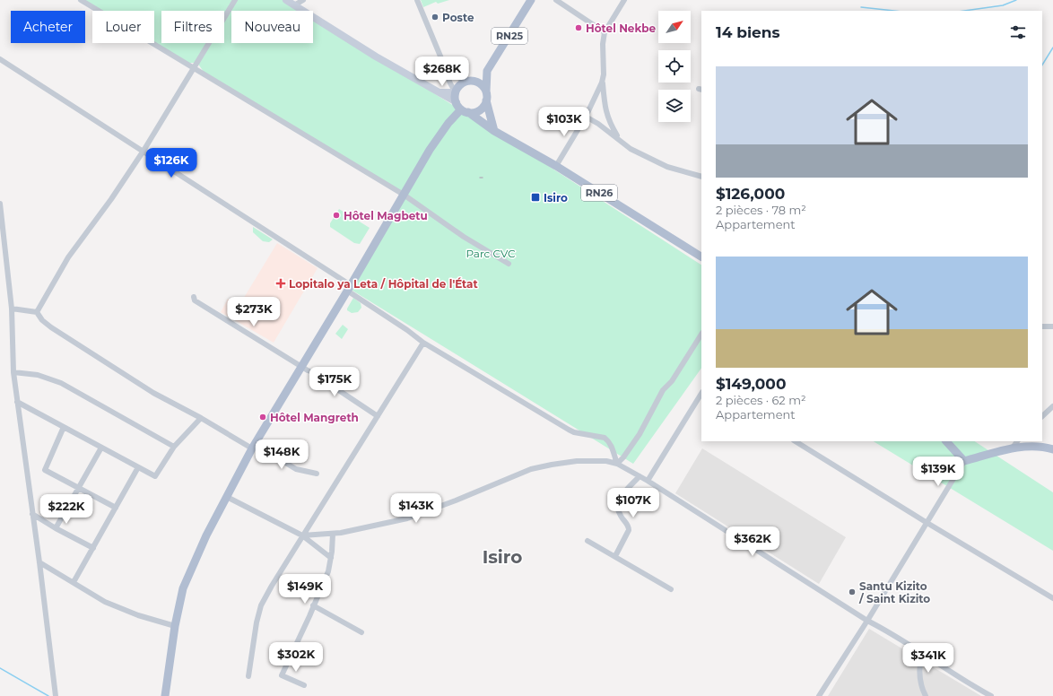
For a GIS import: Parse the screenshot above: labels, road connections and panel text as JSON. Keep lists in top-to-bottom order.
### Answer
{
  "streets": {
    "main road": ["RN25", "RN26"]
  },
  "crossings": [
    ["RN25", "RN26"]
  ],
  "districts": ["Isiro"],
  "parks": ["Parc CVC"],
  "places": {
    "other": [
      "Poste",
      "Hôtel Nekbe",
      "Hôtel Magbetu",
      "Hôtel Mangreth",
      "Santu Kizito / Saint Kizito"
    ],
    "transit": ["Isiro"],
    "health": ["Lopitalo ya Leta / Hôpital de l'État"]
  },
  "north": "top right",
  "page": {
    "chip": [
      "Acheter",
      "Louer",
      "Filtres",
      "Nouveau"
    ],
    "heading": "14 biens",
    "list": [
      {
        "name": "$126,000",
        "note": "2 pièces · 78 m² · Appartement"
      },
      {
        "name": "$149,000",
        "note": "2 pièces · 62 m² · Appartement"
      }
    ],
    "price": [
      "$268K",
      "$103K",
      "$126K",
      "$273K",
      "$175K",
      "$148K",
      "$139K",
      "$107K",
      "$143K",
      "$222K",
      "$362K",
      "$149K",
      "$302K",
      "$341K"
    ]
  }
}
